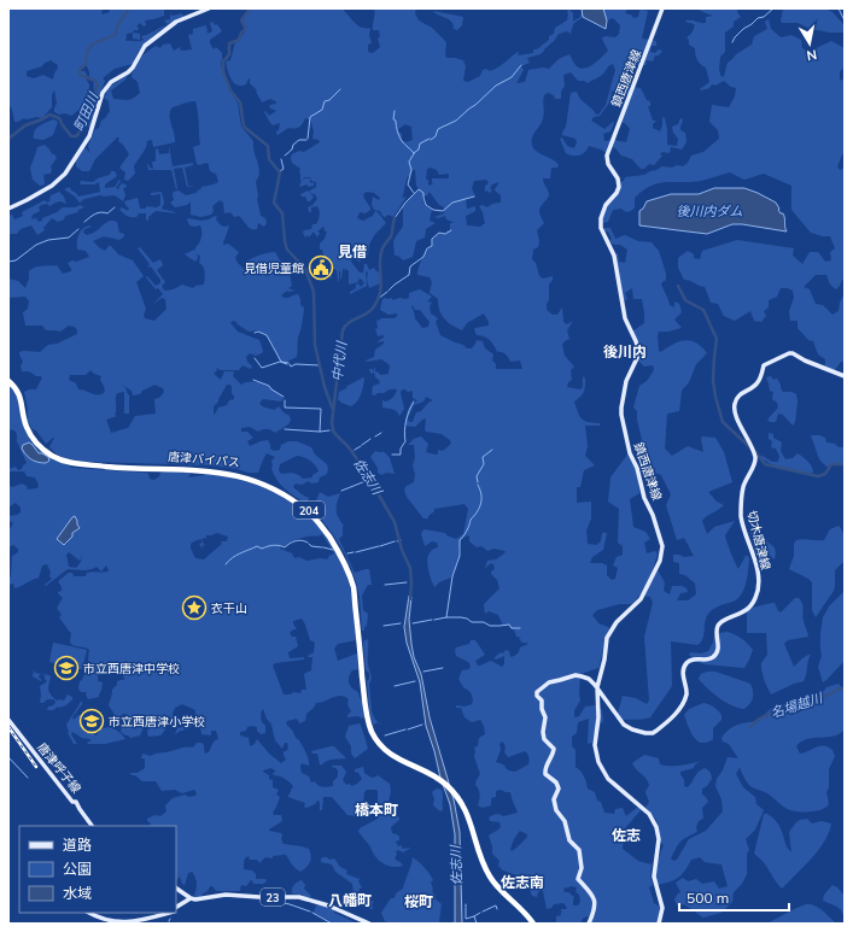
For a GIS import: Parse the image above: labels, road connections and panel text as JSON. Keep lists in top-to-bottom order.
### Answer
{
  "streets": {
    "highway": ["唐津バイパス", "204"],
    "main road": [
      "鎮西唐津線",
      "切木唐津線",
      "唐津呼子線",
      "23"
    ]
  },
  "crossings": [
    ["鎮西唐津線", "切木唐津線"]
  ],
  "districts": [
    "見借",
    "後川内",
    "橋本町",
    "佐志",
    "佐志南",
    "八幡町",
    "桜町"
  ],
  "water": [
    "町田川",
    "後川内ダム",
    "中代川",
    "佐志川",
    "名場越川"
  ],
  "places": {
    "public building": ["見借児童館"],
    "place": ["衣干山"],
    "school or university": ["市立西唐津中学校", "市立西唐津小学校"]
  },
  "legend": ["道路", "公園", "水域"],
  "scale_bar": "500 m",
  "north": "bottom"
}
